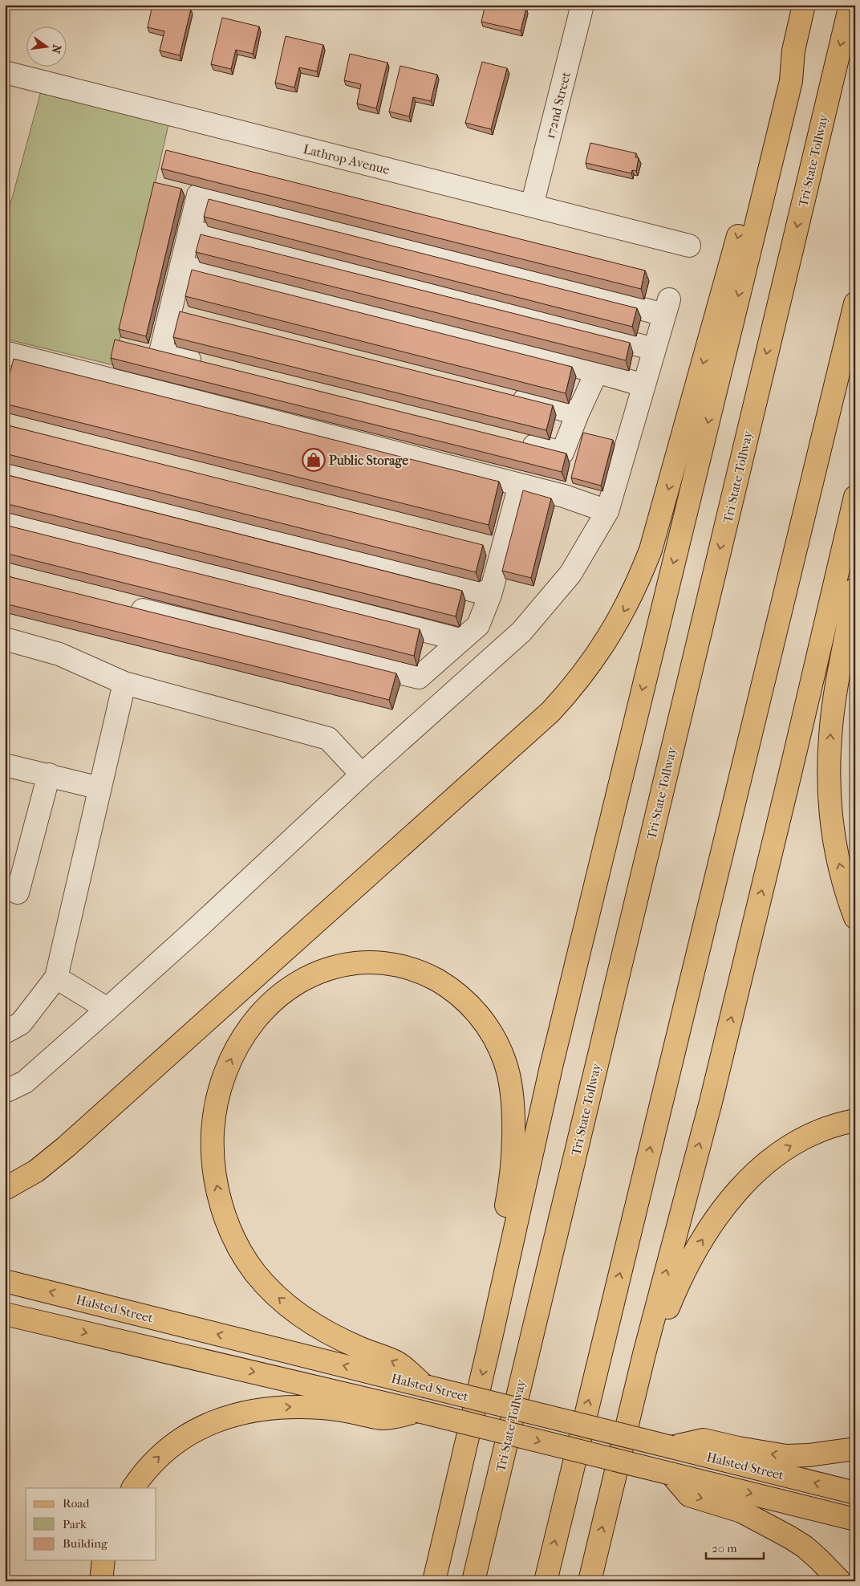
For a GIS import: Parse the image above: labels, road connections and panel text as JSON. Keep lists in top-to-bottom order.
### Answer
{
  "streets": {
    "main road": ["Tri-State Tollway", "Halsted Street"],
    "street": ["172nd Street", "Lathrop Avenue"]
  },
  "crossings": [
    ["172nd Street", "Lathrop Avenue"]
  ],
  "places": {
    "shop": ["Public Storage"]
  },
  "legend": ["Road", "Park", "Building"],
  "scale_bar": "20 m",
  "north": "right"
}
